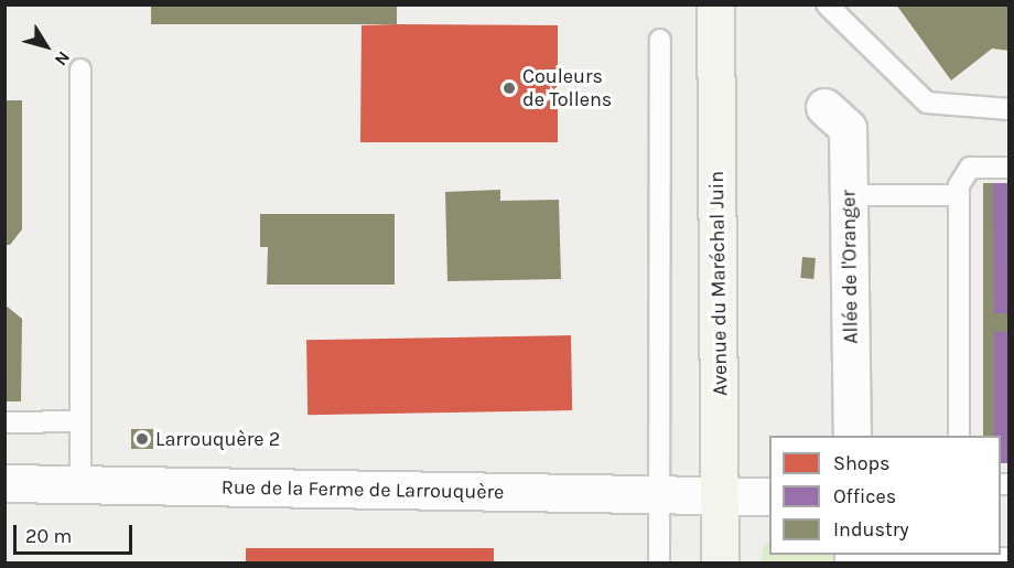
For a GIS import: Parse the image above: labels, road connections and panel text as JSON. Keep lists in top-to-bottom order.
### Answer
{
  "streets": {
    "main road": ["Avenue du Maréchal Juin"],
    "street": ["Allée de l'Oranger", "Rue de la Ferme de Larrouquère"]
  },
  "crossings": [
    ["Avenue du Maréchal Juin", "Rue de la Ferme de Larrouquère"]
  ],
  "places": ["Couleurs de Tollens", "Larrouquère 2"],
  "legend": ["Shops", "Offices", "Industry"],
  "scale_bar": "20 m",
  "north": "bottom right"
}
